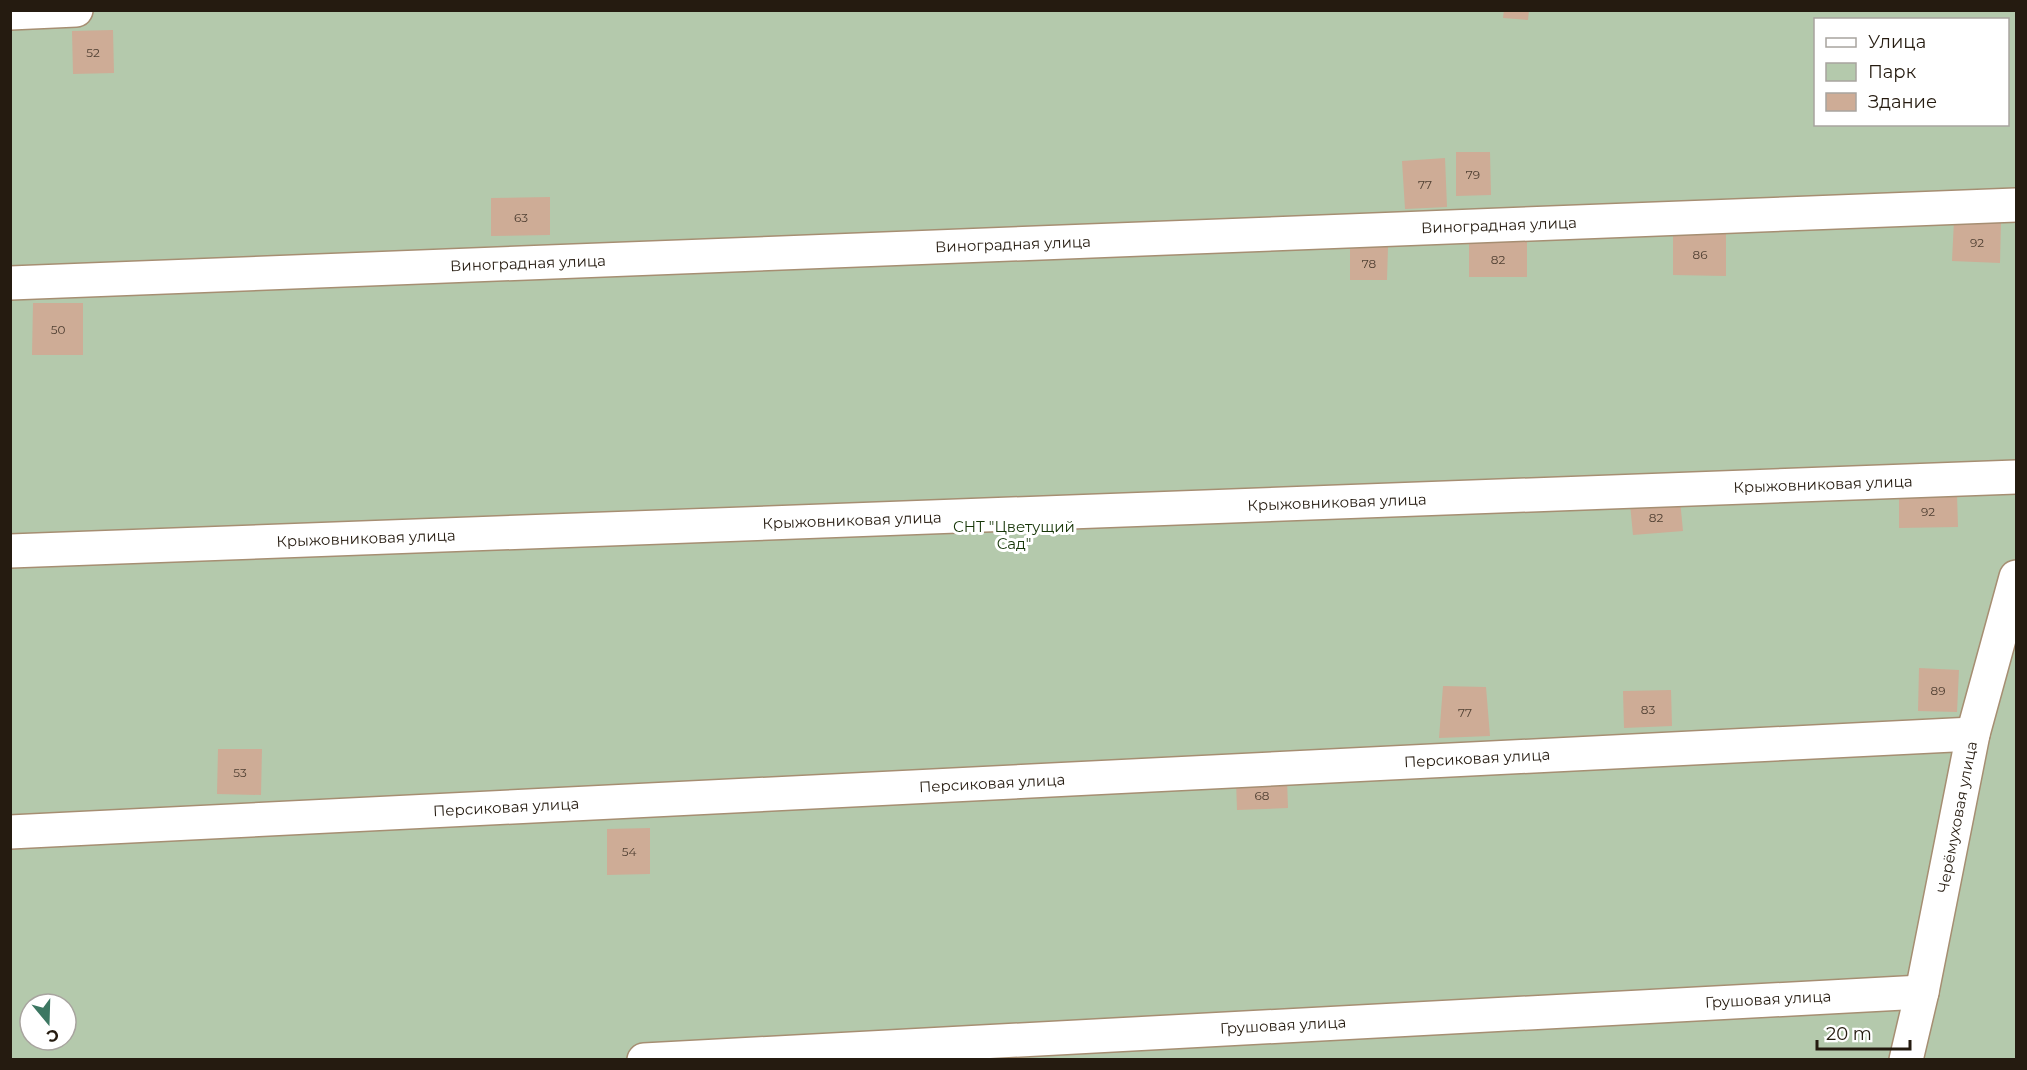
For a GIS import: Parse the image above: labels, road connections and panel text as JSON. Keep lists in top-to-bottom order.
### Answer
{
  "streets": {
    "street": [
      "Виноградная улица",
      "Крыжовниковая улица",
      "Персиковая улица",
      "Черёмуховая улица",
      "Грушовая улица"
    ]
  },
  "crossings": [
    ["Персиковая улица", "Черёмуховая улица"],
    ["Черёмуховая улица", "Грушовая улица"]
  ],
  "parks": ["СНТ \"Цветущий Сад\""],
  "house_numbers": [
    "52",
    "79",
    "77",
    "63",
    "92",
    "86",
    "82",
    "78",
    "50",
    "92",
    "82",
    "89",
    "83",
    "77",
    "53",
    "68",
    "54"
  ],
  "legend": ["Улица", "Парк", "Здание"],
  "scale_bar": "20 m",
  "north": "bottom"
}
